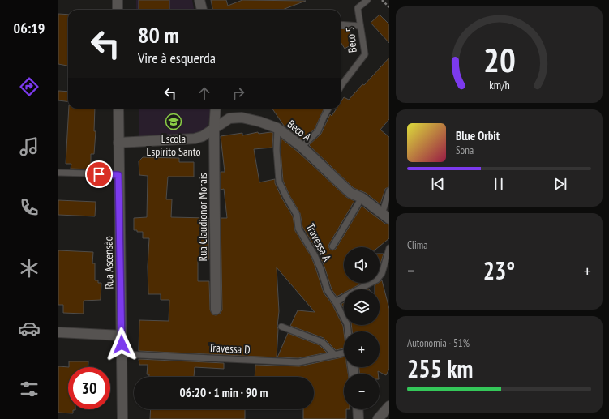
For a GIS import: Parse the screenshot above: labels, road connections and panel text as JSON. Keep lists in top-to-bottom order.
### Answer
{
  "streets": {
    "street": ["Beco A", "Rua Claudionor Morais", "Rua Ascensão"],
    "lane": ["Beco 5", "Travessa A", "Travessa D"]
  },
  "crossings": [
    ["Beco A", "Rua Claudionor Morais"],
    ["Beco A", "Travessa A"],
    ["Beco A", "Rua Ascensão"],
    ["Rua Ascensão", "Travessa D"]
  ],
  "places": {
    "school or university": ["Escola Espírito Santo"]
  },
  "page": {
    "tabs": "06:19",
    "turn": ["80 m", "Vire à esquerda"],
    "song": ["Blue Orbit", "Sona"],
    "tile": [
      "Clima",
      ["Autonomia · 51%", "255 km"]
    ],
    "map_buttons": ["+", "−"],
    "heat": ["−", "23°", "+"],
    "limit": "30",
    "trip": "06:20 · 1 min · 90 m",
    "gauge": ["20", "km/h"]
  }
}
